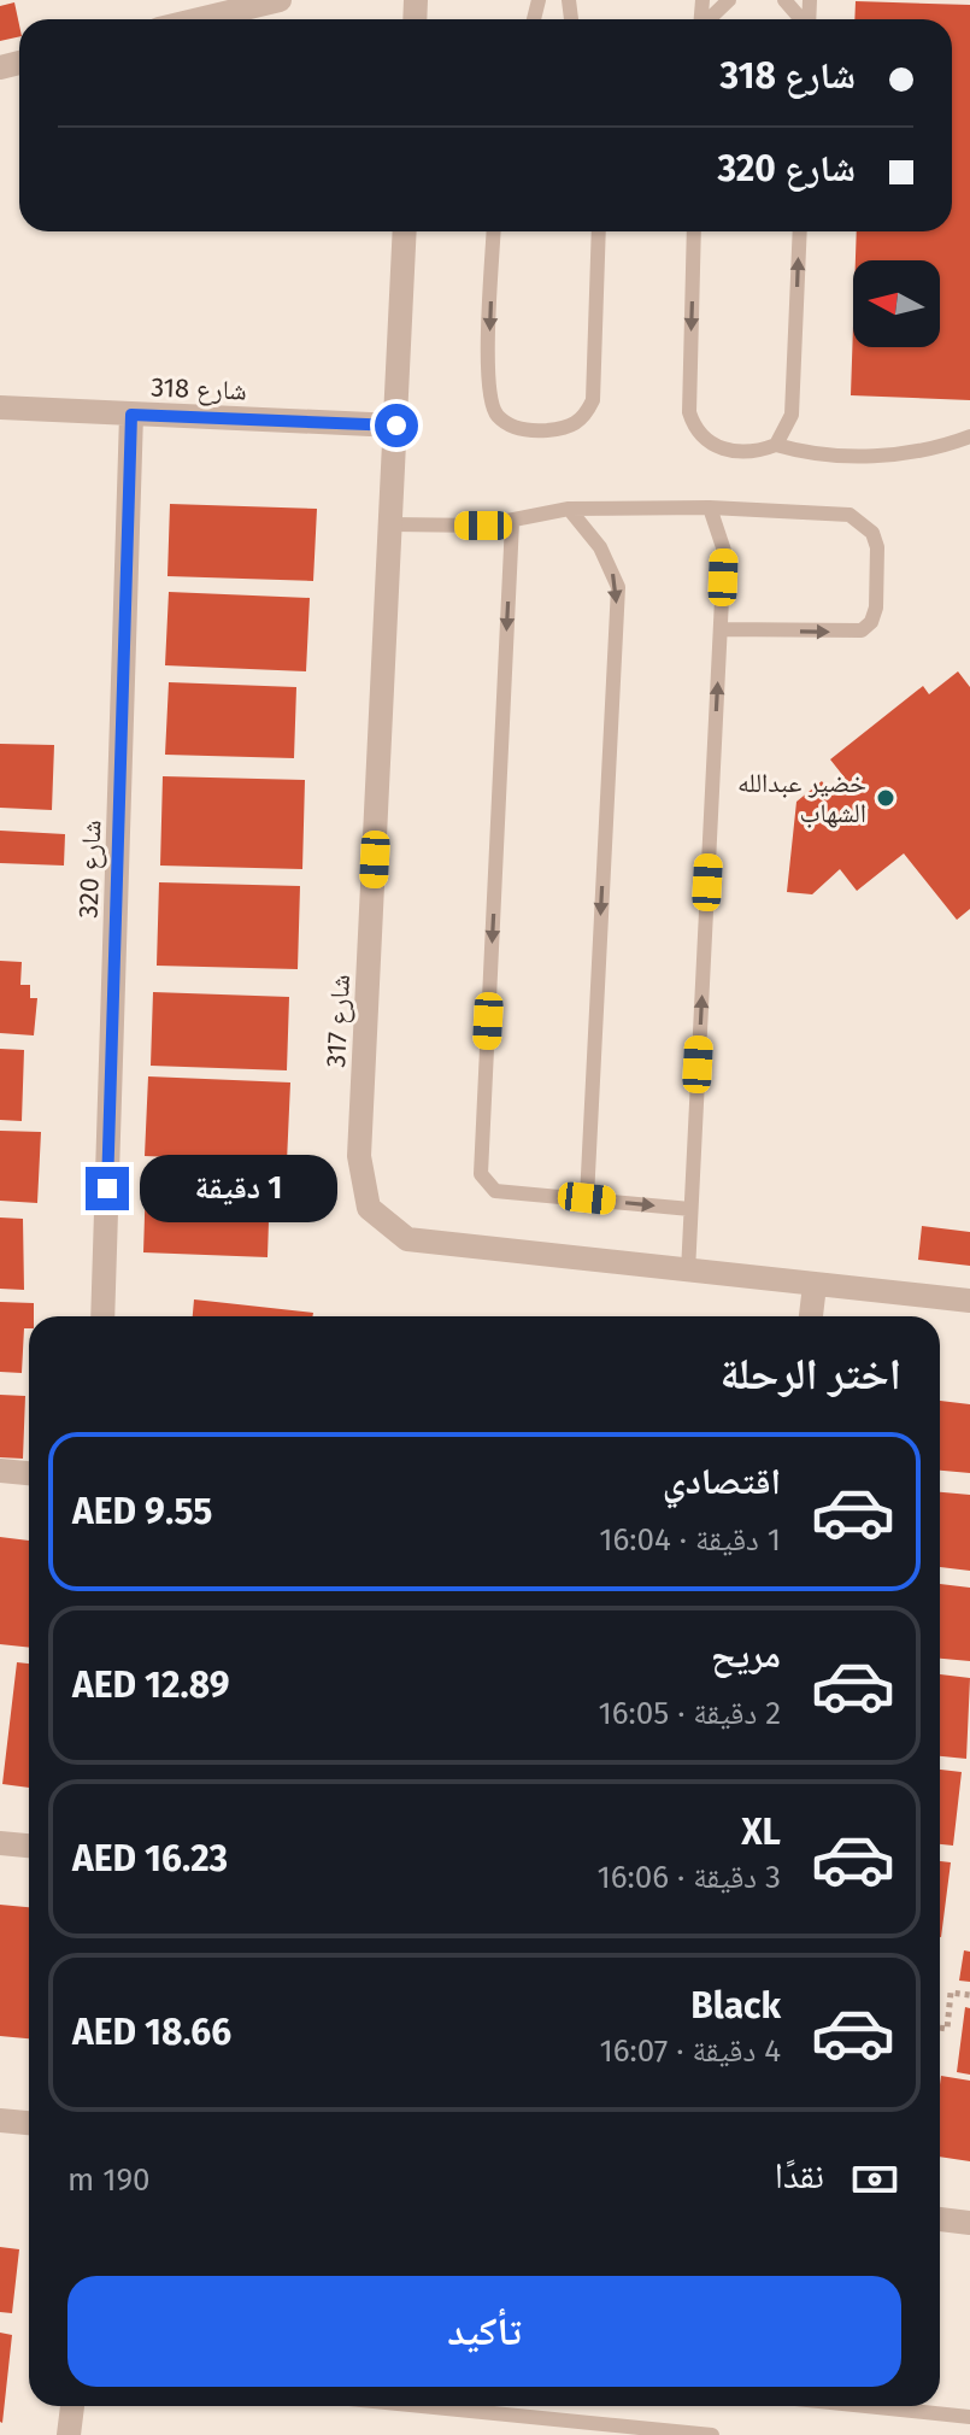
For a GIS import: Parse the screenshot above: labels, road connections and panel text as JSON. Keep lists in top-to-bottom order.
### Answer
{
  "streets": {
    "street": ["شارع 318", "شارع 320", "شارع 317"]
  },
  "crossings": [
    ["شارع 318", "شارع 320"],
    ["شارع 318", "شارع 317"]
  ],
  "places": ["خضير عبدالله الشهاب"],
  "north": "left",
  "page": {
    "banner": ["شارع 318", "شارع 320"],
    "bubble": "1 دقيقة",
    "heading": "اختر الرحلة",
    "list": [
      {
        "name": "اقتصادي",
        "note": "1 دقيقة · 16:04",
        "value": "AED 9.55"
      },
      {
        "name": "مريح",
        "note": "2 دقيقة · 16:05",
        "value": "AED 12.89"
      },
      {
        "name": "XL",
        "note": "3 دقيقة · 16:06",
        "value": "AED 16.23"
      },
      {
        "name": "Black",
        "note": "4 دقيقة · 16:07",
        "value": "AED 18.66"
      }
    ],
    "pay": ["نقدًا", "190 m"],
    "buttons": "تأكيد"
  }
}
